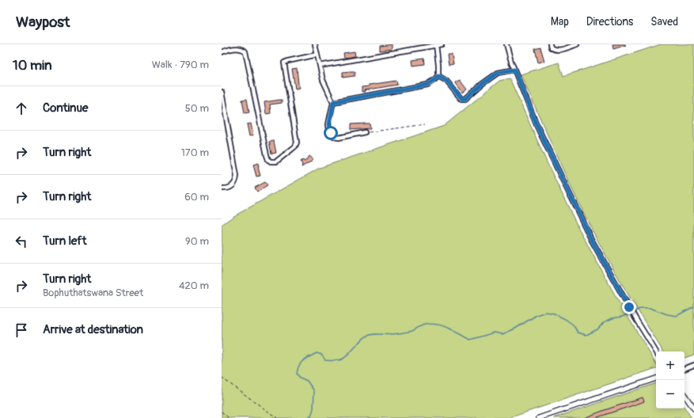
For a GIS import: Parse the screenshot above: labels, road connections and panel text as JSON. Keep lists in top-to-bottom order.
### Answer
{
  "page": {
    "header": "Waypost",
    "nav": ["Map", "Directions", "Saved"],
    "heading": ["10 min", "Walk · 790 m"],
    "list": [
      ["Continue", "50 m"],
      ["Turn right", "170 m"],
      ["Turn right", "60 m"],
      ["Turn left", "90 m"],
      ["Turn right", "Bophuthatswana Street", "420 m"],
      "Arrive at destination"
    ],
    "map_buttons": ["+", "−"]
  }
}
